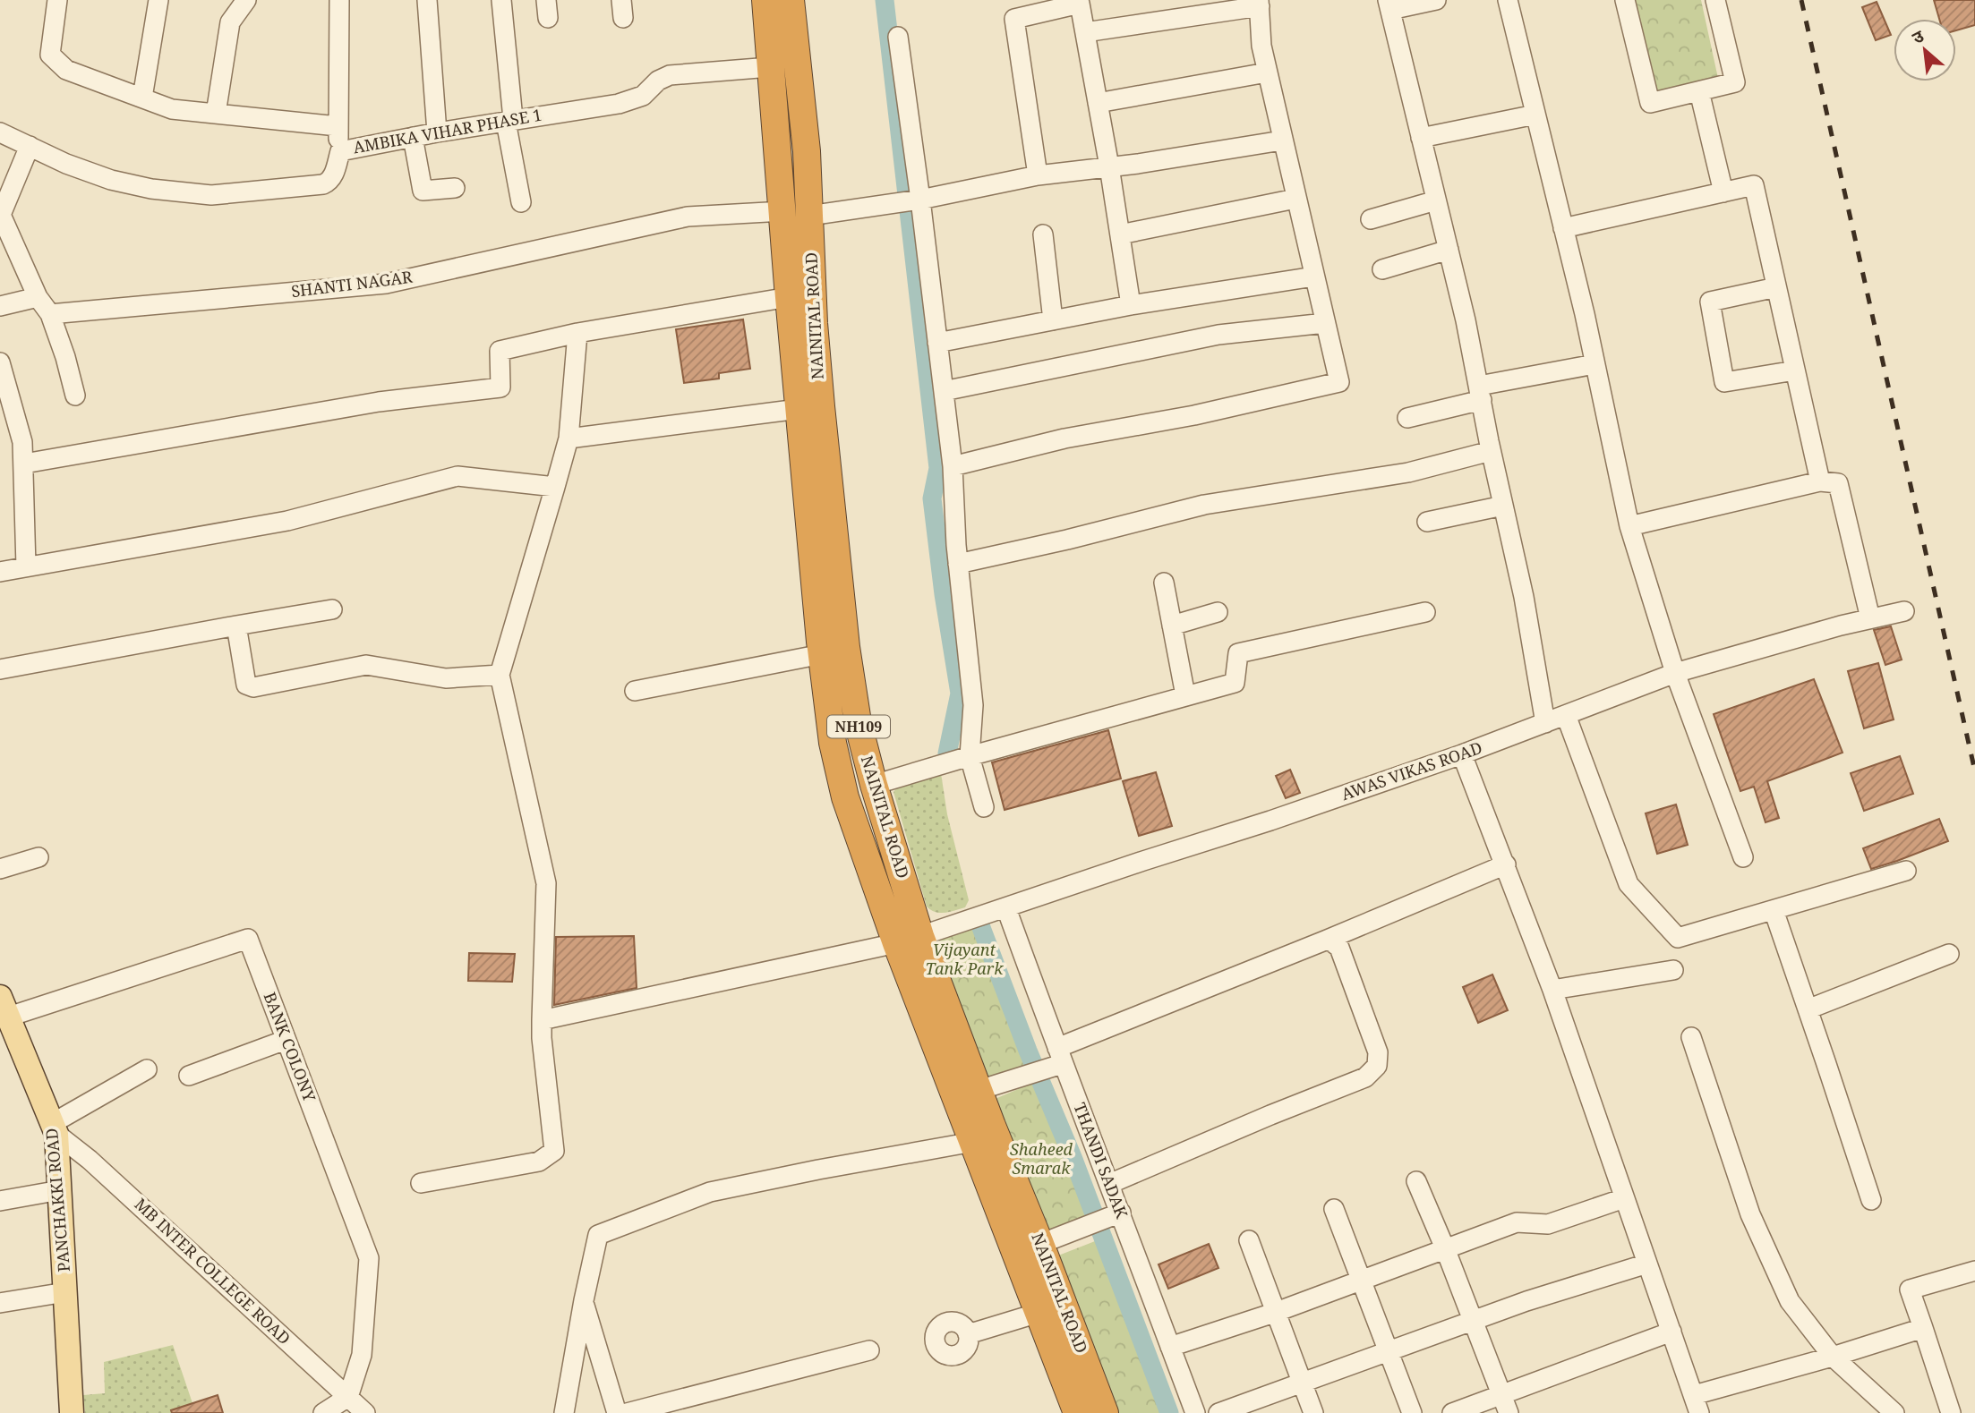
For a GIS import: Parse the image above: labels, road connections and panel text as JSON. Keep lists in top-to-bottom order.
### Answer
{
  "streets": {
    "highway": ["NAINITAL ROAD", "NH109"],
    "main road": ["PANCHAKKI ROAD"],
    "street": [
      "AMBIKA VIHAR PHASE 1",
      "SHANTI NAGAR",
      "AWAS VIKAS ROAD",
      "BANK COLONY",
      "THANDI SADAK",
      "MB INTER COLLEGE ROAD"
    ]
  },
  "crossings": [
    ["AMBIKA VIHAR PHASE 1", "NAINITAL ROAD"],
    ["SHANTI NAGAR", "NAINITAL ROAD"],
    ["NAINITAL ROAD", "AWAS VIKAS ROAD"],
    ["AWAS VIKAS ROAD", "THANDI SADAK"],
    ["BANK COLONY", "PANCHAKKI ROAD"],
    ["BANK COLONY", "MB INTER COLLEGE ROAD"],
    ["PANCHAKKI ROAD", "MB INTER COLLEGE ROAD"]
  ],
  "parks": ["Vijayant Tank Park", "Shaheed Smarak"],
  "north": "top left"
}
